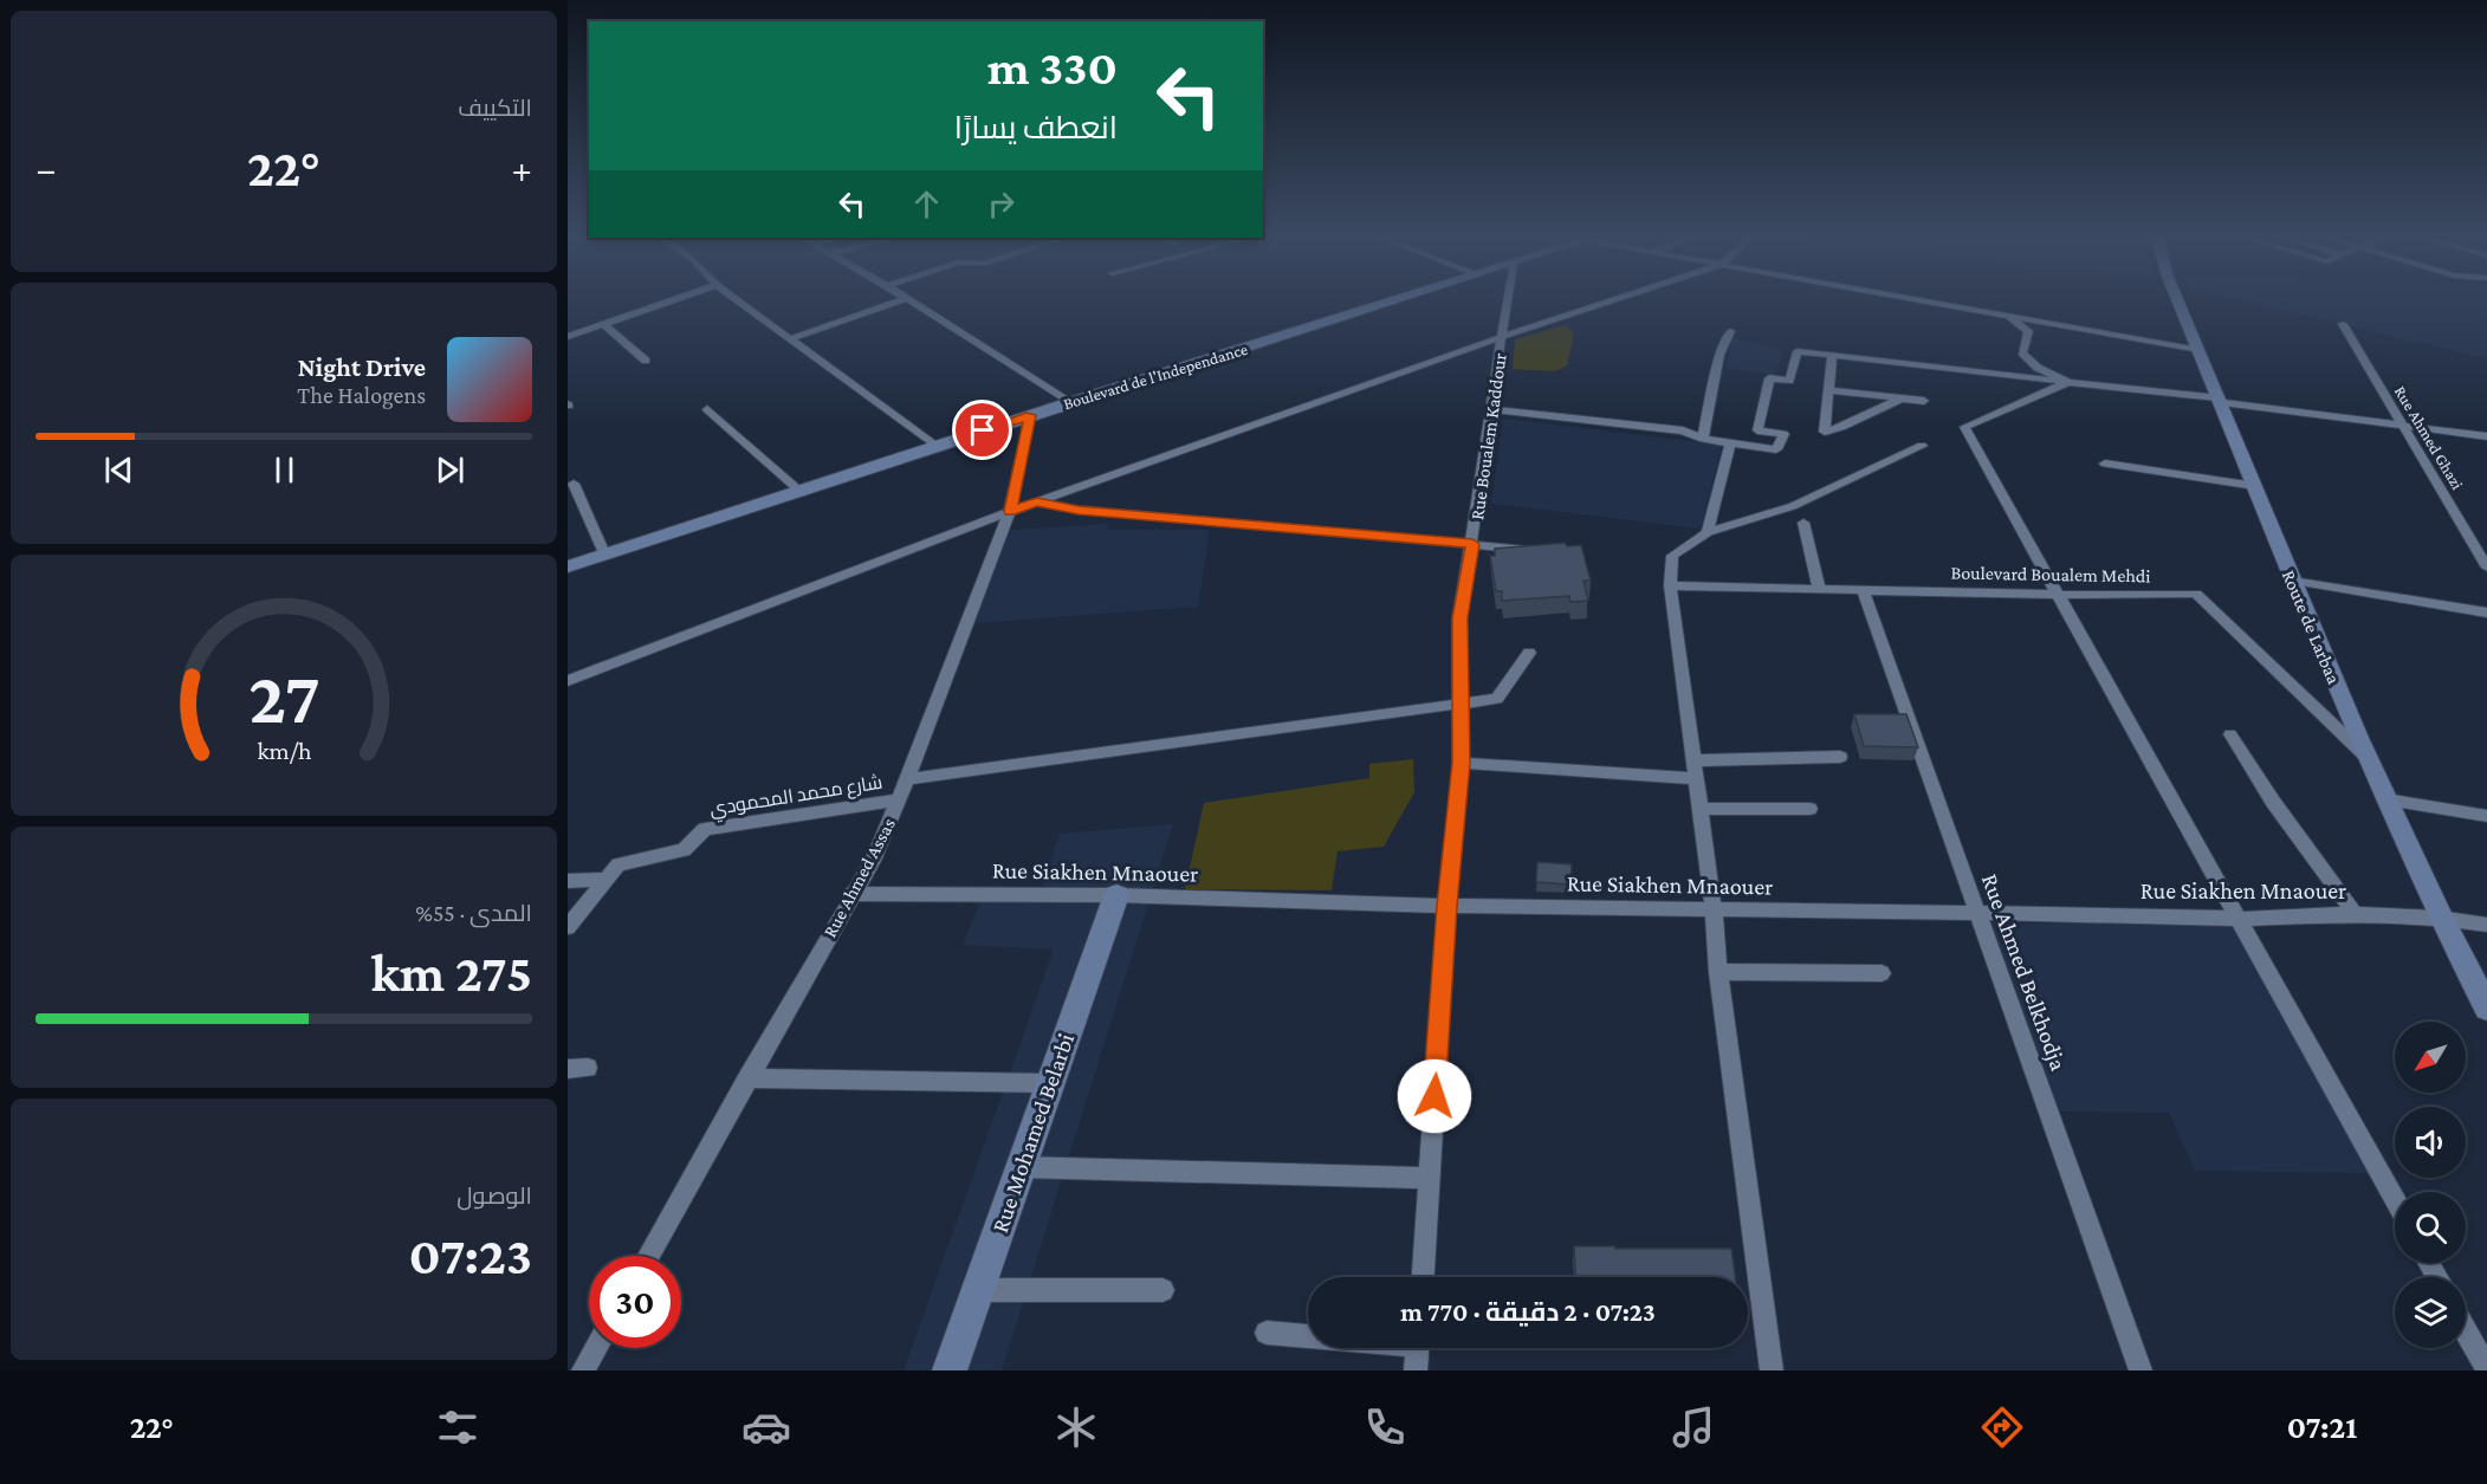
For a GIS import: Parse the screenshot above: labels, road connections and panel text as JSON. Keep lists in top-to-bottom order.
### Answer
{
  "streets": {
    "street": [
      "Boulevard de l'Independance",
      "Rue Boualem Kaddour",
      "Rue Ahmed Ghazi",
      "Boulevard Boualem Mehdi",
      "Route de Larbaa",
      "شارع محمد المحمودي",
      "Rue Siakhen Mnaouer",
      "Rue Ahmed Assas",
      "Rue Ahmed Belkhodja",
      "Rue Mohamed Belarbi"
    ]
  },
  "crossings": [
    ["Boulevard de l'Independance", "Rue Ahmed Assas"],
    ["Rue Boualem Kaddour", "Rue Siakhen Mnaouer"],
    ["Boulevard Boualem Mehdi", "Route de Larbaa"],
    ["Boulevard Boualem Mehdi", "Rue Ahmed Belkhodja"],
    ["Route de Larbaa", "Rue Siakhen Mnaouer"],
    ["شارع محمد المحمودي", "Rue Ahmed Assas"],
    ["Rue Siakhen Mnaouer", "Rue Ahmed Assas"],
    ["Rue Siakhen Mnaouer", "Rue Ahmed Belkhodja"],
    ["Rue Siakhen Mnaouer", "Rue Mohamed Belarbi"]
  ],
  "north": "bottom left",
  "page": {
    "tile": [
      "التكييف",
      ["المدى · 55%", "275 km"],
      ["الوصول", "07:23"]
    ],
    "turn": ["330 m", "انعطف يسارًا"],
    "heat": ["−", "22°", "+"],
    "song": ["Night Drive", "The Halogens"],
    "limit": "30",
    "trip": "07:23 · 2 دقيقة · 770 m",
    "tabs": ["07:21", "22°"],
    "gauge": ["27", "km/h"]
  }
}
